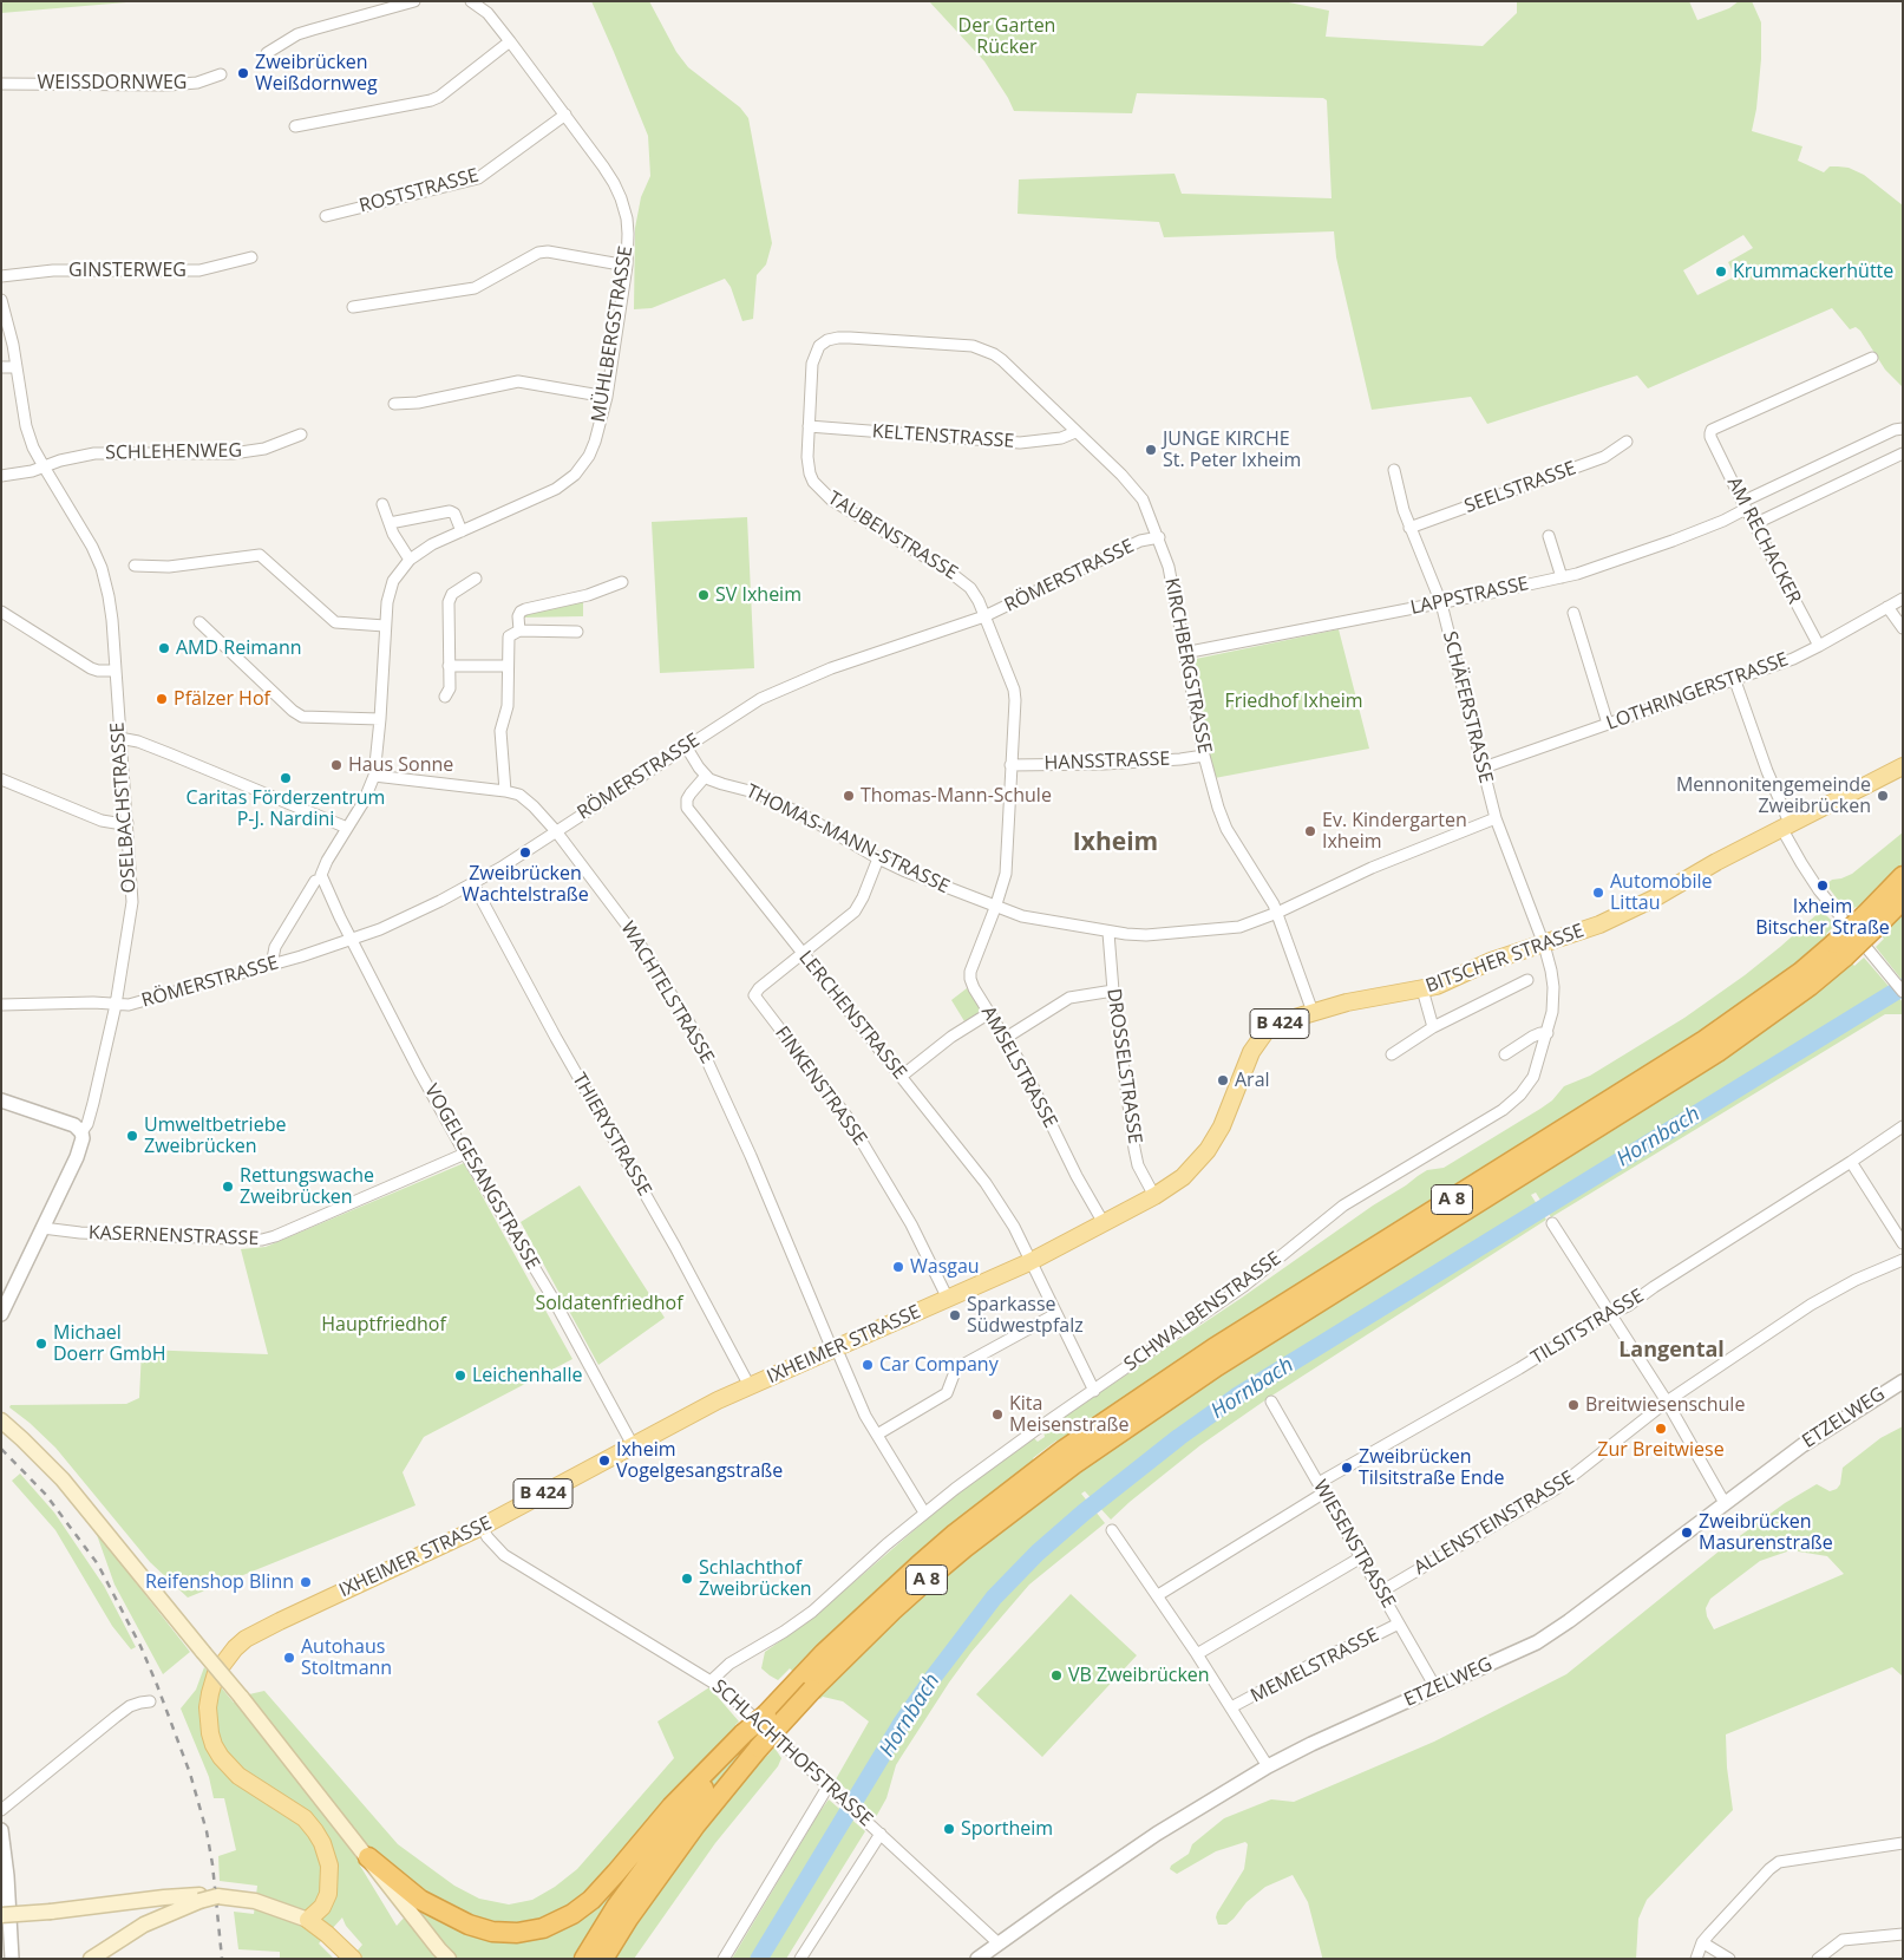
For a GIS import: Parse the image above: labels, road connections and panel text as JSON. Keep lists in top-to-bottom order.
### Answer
{
  "streets": {
    "highway": ["A 8"],
    "main road": ["BITSCHER STRASSE", "B 424", "IXHEIMER STRASSE"],
    "street": [
      "WEISSDORNWEG",
      "ROSTSTRASSE",
      "GINSTERWEG",
      "MÜHLBERGSTRASSE",
      "KELTENSTRASSE",
      "SCHLEHENWEG",
      "SEELSTRASSE",
      "TAUBENSTRASSE",
      "AM RECHACKER",
      "RÖMERSTRASSE",
      "LAPPSTRASSE",
      "KIRCHBERGSTRASSE",
      "LOTHRINGERSTRASSE",
      "SCHÄFERSTRASSE",
      "HANSSTRASSE",
      "OSELBACHSTRASSE",
      "THOMAS-MANN-STRASSE",
      "WACHTELSTRASSE",
      "LERCHENSTRASSE",
      "DROSSELSTRASSE",
      "AMSELSTRASSE",
      "FINKENSTRASSE",
      "THIERYSTRASSE",
      "VOGELGESANGSTRASSE",
      "KASERNENSTRASSE",
      "SCHWALBENSTRASSE",
      "TILSITSTRASSE",
      "ETZELWEG",
      "ALLENSTEINSTRASSE",
      "WIESENSTRASSE",
      "MEMELSTRASSE",
      "SCHLACHTHOFSTRASSE"
    ]
  },
  "crossings": [
    ["ROSTSTRASSE", "MÜHLBERGSTRASSE"],
    ["MÜHLBERGSTRASSE", "RÖMERSTRASSE"],
    ["MÜHLBERGSTRASSE", "WACHTELSTRASSE"],
    ["MÜHLBERGSTRASSE", "VOGELGESANGSTRASSE"],
    ["KELTENSTRASSE", "TAUBENSTRASSE"],
    ["KELTENSTRASSE", "KIRCHBERGSTRASSE"],
    ["SCHLEHENWEG", "OSELBACHSTRASSE"],
    ["SEELSTRASSE", "SCHÄFERSTRASSE"],
    ["TAUBENSTRASSE", "RÖMERSTRASSE"],
    ["TAUBENSTRASSE", "KIRCHBERGSTRASSE"],
    ["TAUBENSTRASSE", "HANSSTRASSE"],
    ["TAUBENSTRASSE", "THOMAS-MANN-STRASSE"],
    ["TAUBENSTRASSE", "AMSELSTRASSE"],
    ["AM RECHACKER", "LAPPSTRASSE"],
    ["AM RECHACKER", "LOTHRINGERSTRASSE"],
    ["RÖMERSTRASSE", "KIRCHBERGSTRASSE"],
    ["RÖMERSTRASSE", "OSELBACHSTRASSE"],
    ["RÖMERSTRASSE", "WACHTELSTRASSE"],
    ["RÖMERSTRASSE", "THIERYSTRASSE"],
    ["RÖMERSTRASSE", "VOGELGESANGSTRASSE"],
    ["LAPPSTRASSE", "KIRCHBERGSTRASSE"],
    ["LAPPSTRASSE", "SCHÄFERSTRASSE"],
    ["KIRCHBERGSTRASSE", "HANSSTRASSE"],
    ["KIRCHBERGSTRASSE", "THOMAS-MANN-STRASSE"],
    ["KIRCHBERGSTRASSE", "BITSCHER STRASSE"],
    ["LOTHRINGERSTRASSE", "SCHÄFERSTRASSE"],
    ["SCHÄFERSTRASSE", "THOMAS-MANN-STRASSE"],
    ["SCHÄFERSTRASSE", "BITSCHER STRASSE"],
    ["SCHÄFERSTRASSE", "SCHWALBENSTRASSE"],
    ["OSELBACHSTRASSE", "KASERNENSTRASSE"],
    ["THOMAS-MANN-STRASSE", "LERCHENSTRASSE"],
    ["THOMAS-MANN-STRASSE", "DROSSELSTRASSE"],
    ["THOMAS-MANN-STRASSE", "AMSELSTRASSE"],
    ["BITSCHER STRASSE", "DROSSELSTRASSE"],
    ["BITSCHER STRASSE", "AMSELSTRASSE"],
    ["BITSCHER STRASSE", "SCHWALBENSTRASSE"],
    ["BITSCHER STRASSE", "IXHEIMER STRASSE"],
    ["WACHTELSTRASSE", "SCHWALBENSTRASSE"],
    ["WACHTELSTRASSE", "IXHEIMER STRASSE"],
    ["LERCHENSTRASSE", "FINKENSTRASSE"],
    ["LERCHENSTRASSE", "SCHWALBENSTRASSE"],
    ["LERCHENSTRASSE", "IXHEIMER STRASSE"],
    ["AMSELSTRASSE", "IXHEIMER STRASSE"],
    ["FINKENSTRASSE", "IXHEIMER STRASSE"],
    ["THIERYSTRASSE", "IXHEIMER STRASSE"],
    ["VOGELGESANGSTRASSE", "KASERNENSTRASSE"],
    ["VOGELGESANGSTRASSE", "IXHEIMER STRASSE"],
    ["SCHWALBENSTRASSE", "SCHLACHTHOFSTRASSE"],
    ["TILSITSTRASSE", "WIESENSTRASSE"],
    ["IXHEIMER STRASSE", "SCHLACHTHOFSTRASSE"],
    ["ETZELWEG", "WIESENSTRASSE"],
    ["ETZELWEG", "SCHLACHTHOFSTRASSE"],
    ["ALLENSTEINSTRASSE", "WIESENSTRASSE"],
    ["WIESENSTRASSE", "MEMELSTRASSE"]
  ],
  "districts": ["Ixheim", "Langental"],
  "water": ["Hornbach"],
  "parks": [
    "Der Garten Rücker",
    "Friedhof Ixheim",
    "Soldatenfriedhof",
    "Hauptfriedhof"
  ],
  "places": [
    "Zweibrücken Weißdornweg",
    "Krummackerhütte",
    "JUNGE KIRCHE St. Peter Ixheim",
    "SV Ixheim",
    "AMD Reimann",
    "Pfälzer Hof",
    "Haus Sonne",
    "Caritas Förderzentrum P-J. Nardini",
    "Thomas-Mann-Schule",
    "Mennonitengemeinde Zweibrücken",
    "Ev. Kindergarten Ixheim",
    "Zweibrücken Wachtelstraße",
    "Ixheim Bitscher Straße",
    "Automobile Littau",
    "Aral",
    "Umweltbetriebe Zweibrücken",
    "Rettungswache Zweibrücken",
    "Wasgau",
    "Sparkasse Südwestpfalz",
    "Michael Doerr GmbH",
    "Car Company",
    "Leichenhalle",
    "Breitwiesenschule",
    "Kita Meisenstraße",
    "Zur Breitwiese",
    "Ixheim Vogelgesangstraße",
    "Zweibrücken Tilsitstraße Ende",
    "Zweibrücken Masurenstraße",
    "Schlachthof Zweibrücken",
    "Reifenshop Blinn",
    "Autohaus Stoltmann",
    "VB Zweibrücken",
    "Sportheim"
  ]
}
